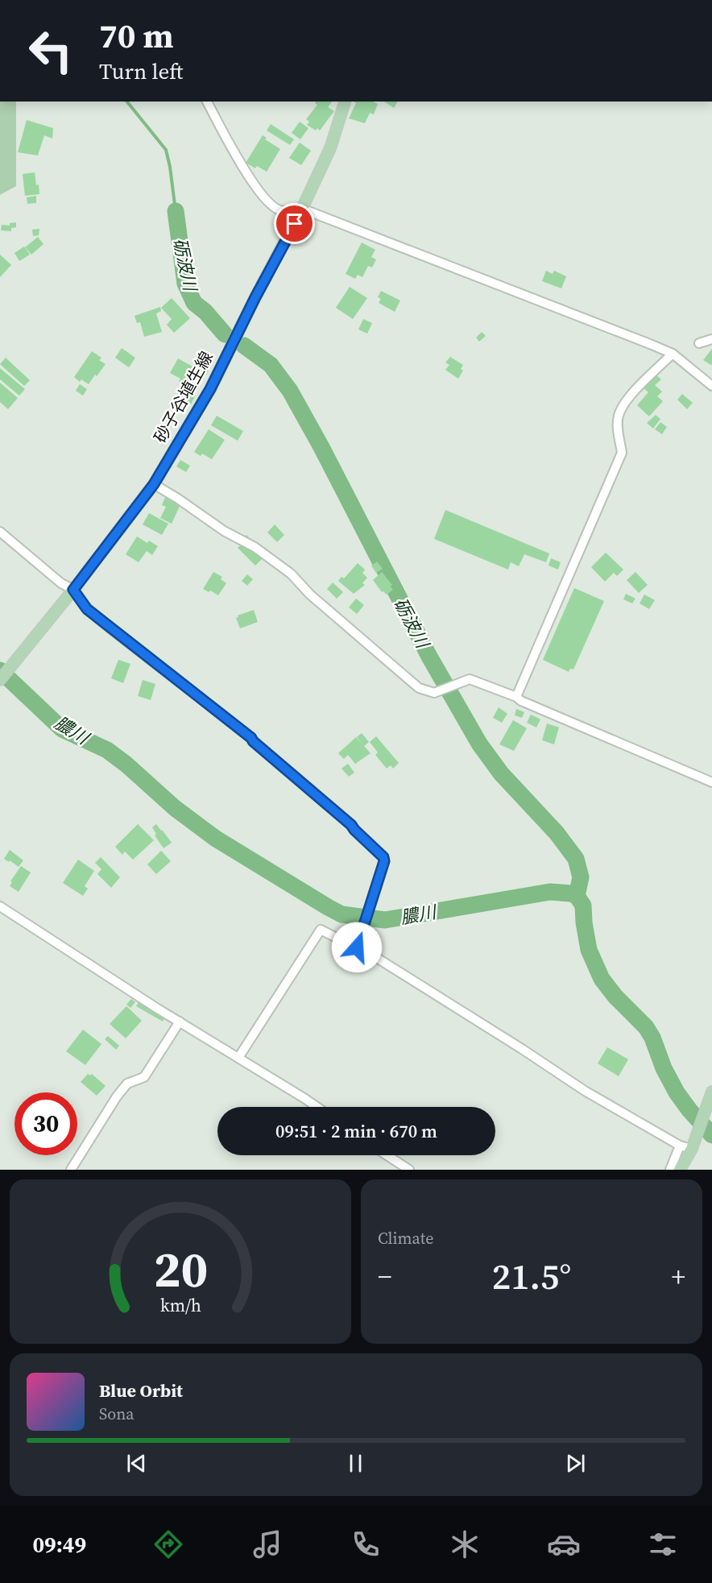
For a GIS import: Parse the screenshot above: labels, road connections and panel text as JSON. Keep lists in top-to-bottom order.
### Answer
{
  "streets": {
    "main road": ["砂子谷埴生線"]
  },
  "water": ["砺波川", "膿川"],
  "page": {
    "turn": ["70 m", "Turn left"],
    "limit": "30",
    "trip": "09:51 · 2 min · 670 m",
    "tile": "Climate",
    "heat": ["−", "21.5°", "+"],
    "song": ["Blue Orbit", "Sona"],
    "tabs": "09:49",
    "gauge": ["20", "km/h"]
  }
}
